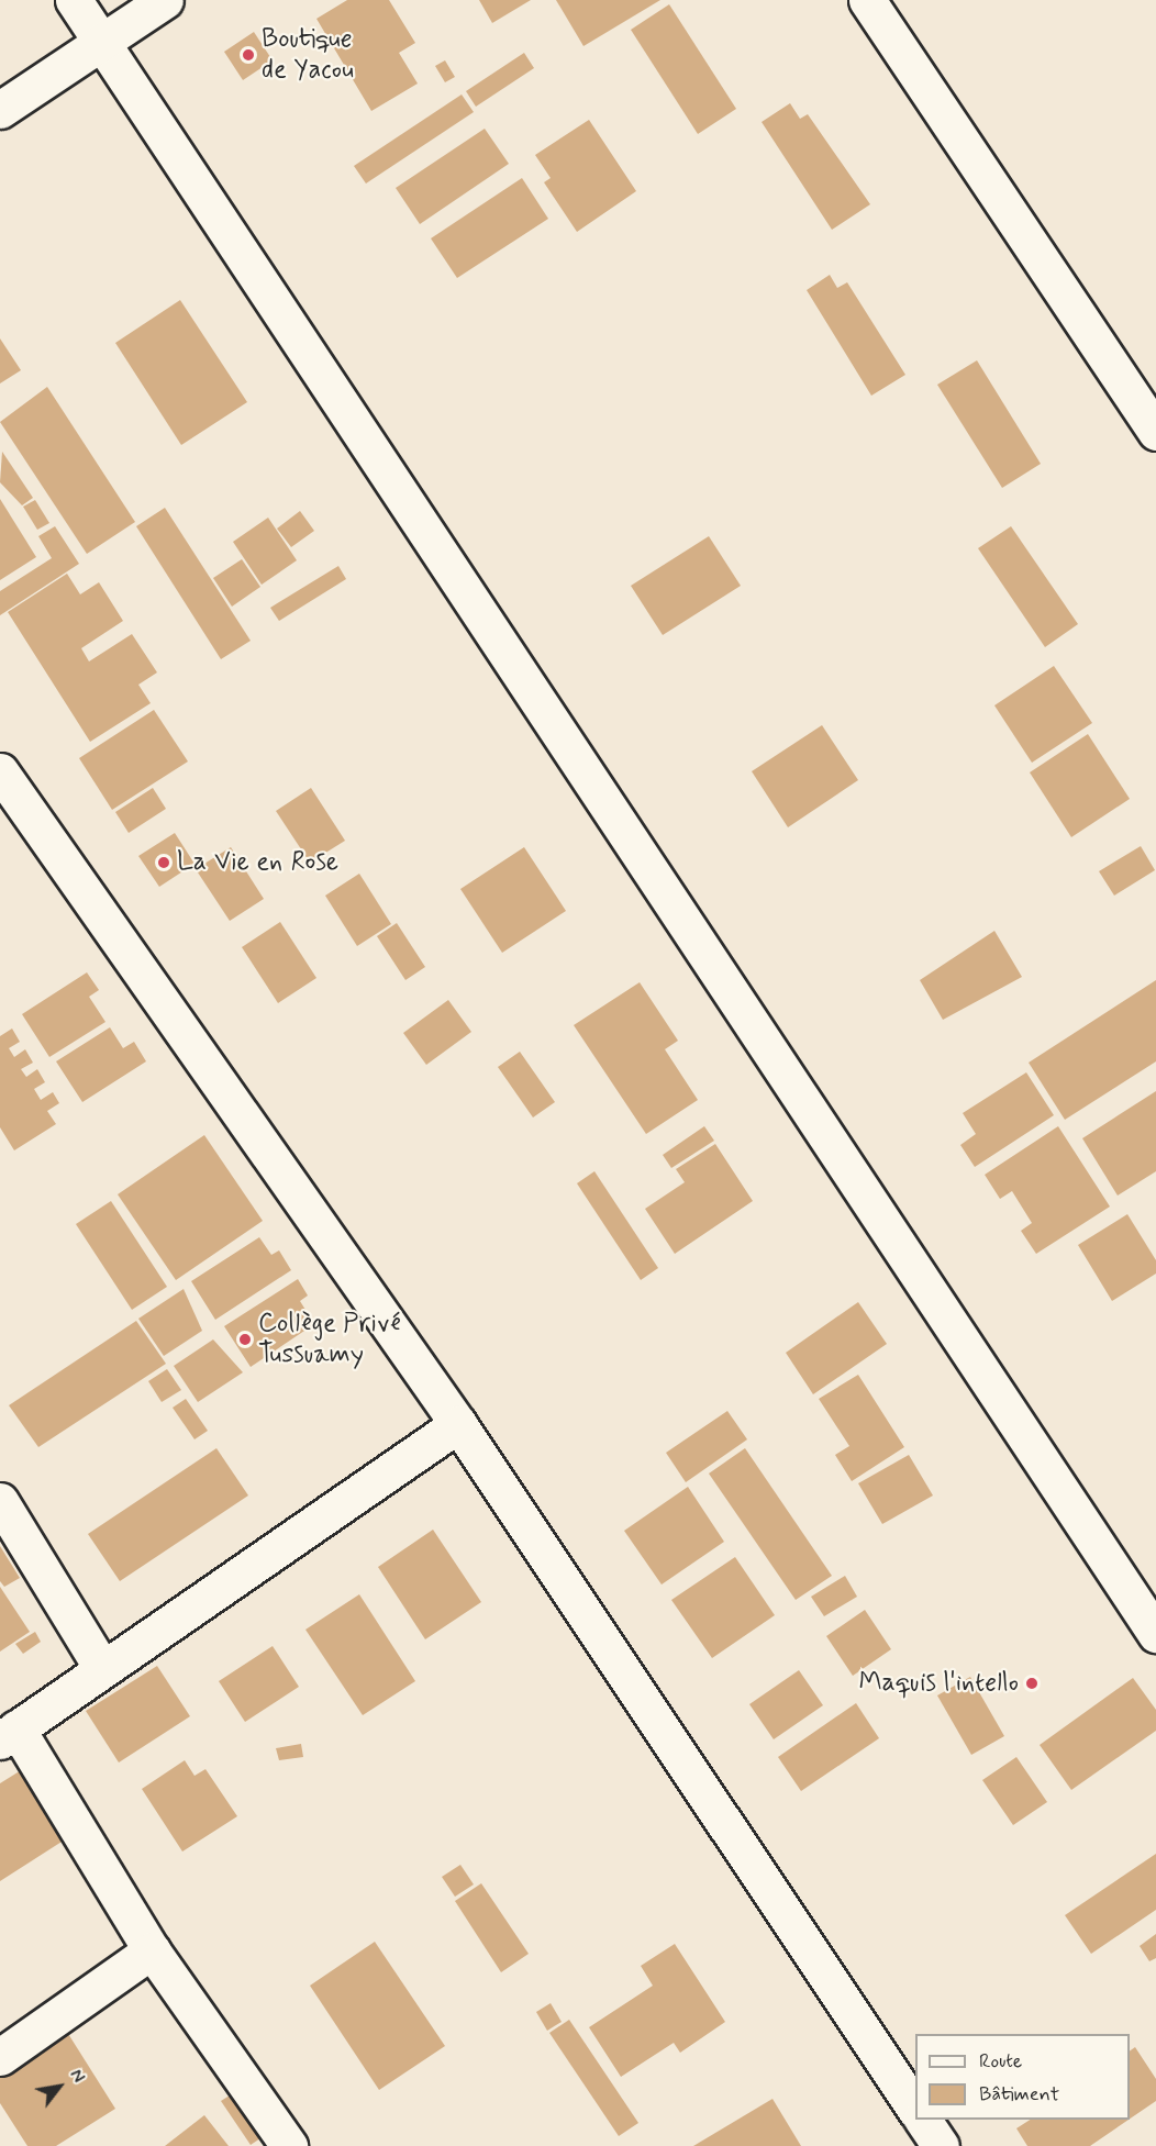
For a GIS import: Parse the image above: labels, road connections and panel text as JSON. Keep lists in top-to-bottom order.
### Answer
{
  "places": [
    "Boutique de Yacou",
    "La Vie en Rose",
    "Collège Privé Tussuamy",
    "Maquis l'intello"
  ],
  "legend": ["Route", "Bâtiment"],
  "north": "top right"
}
